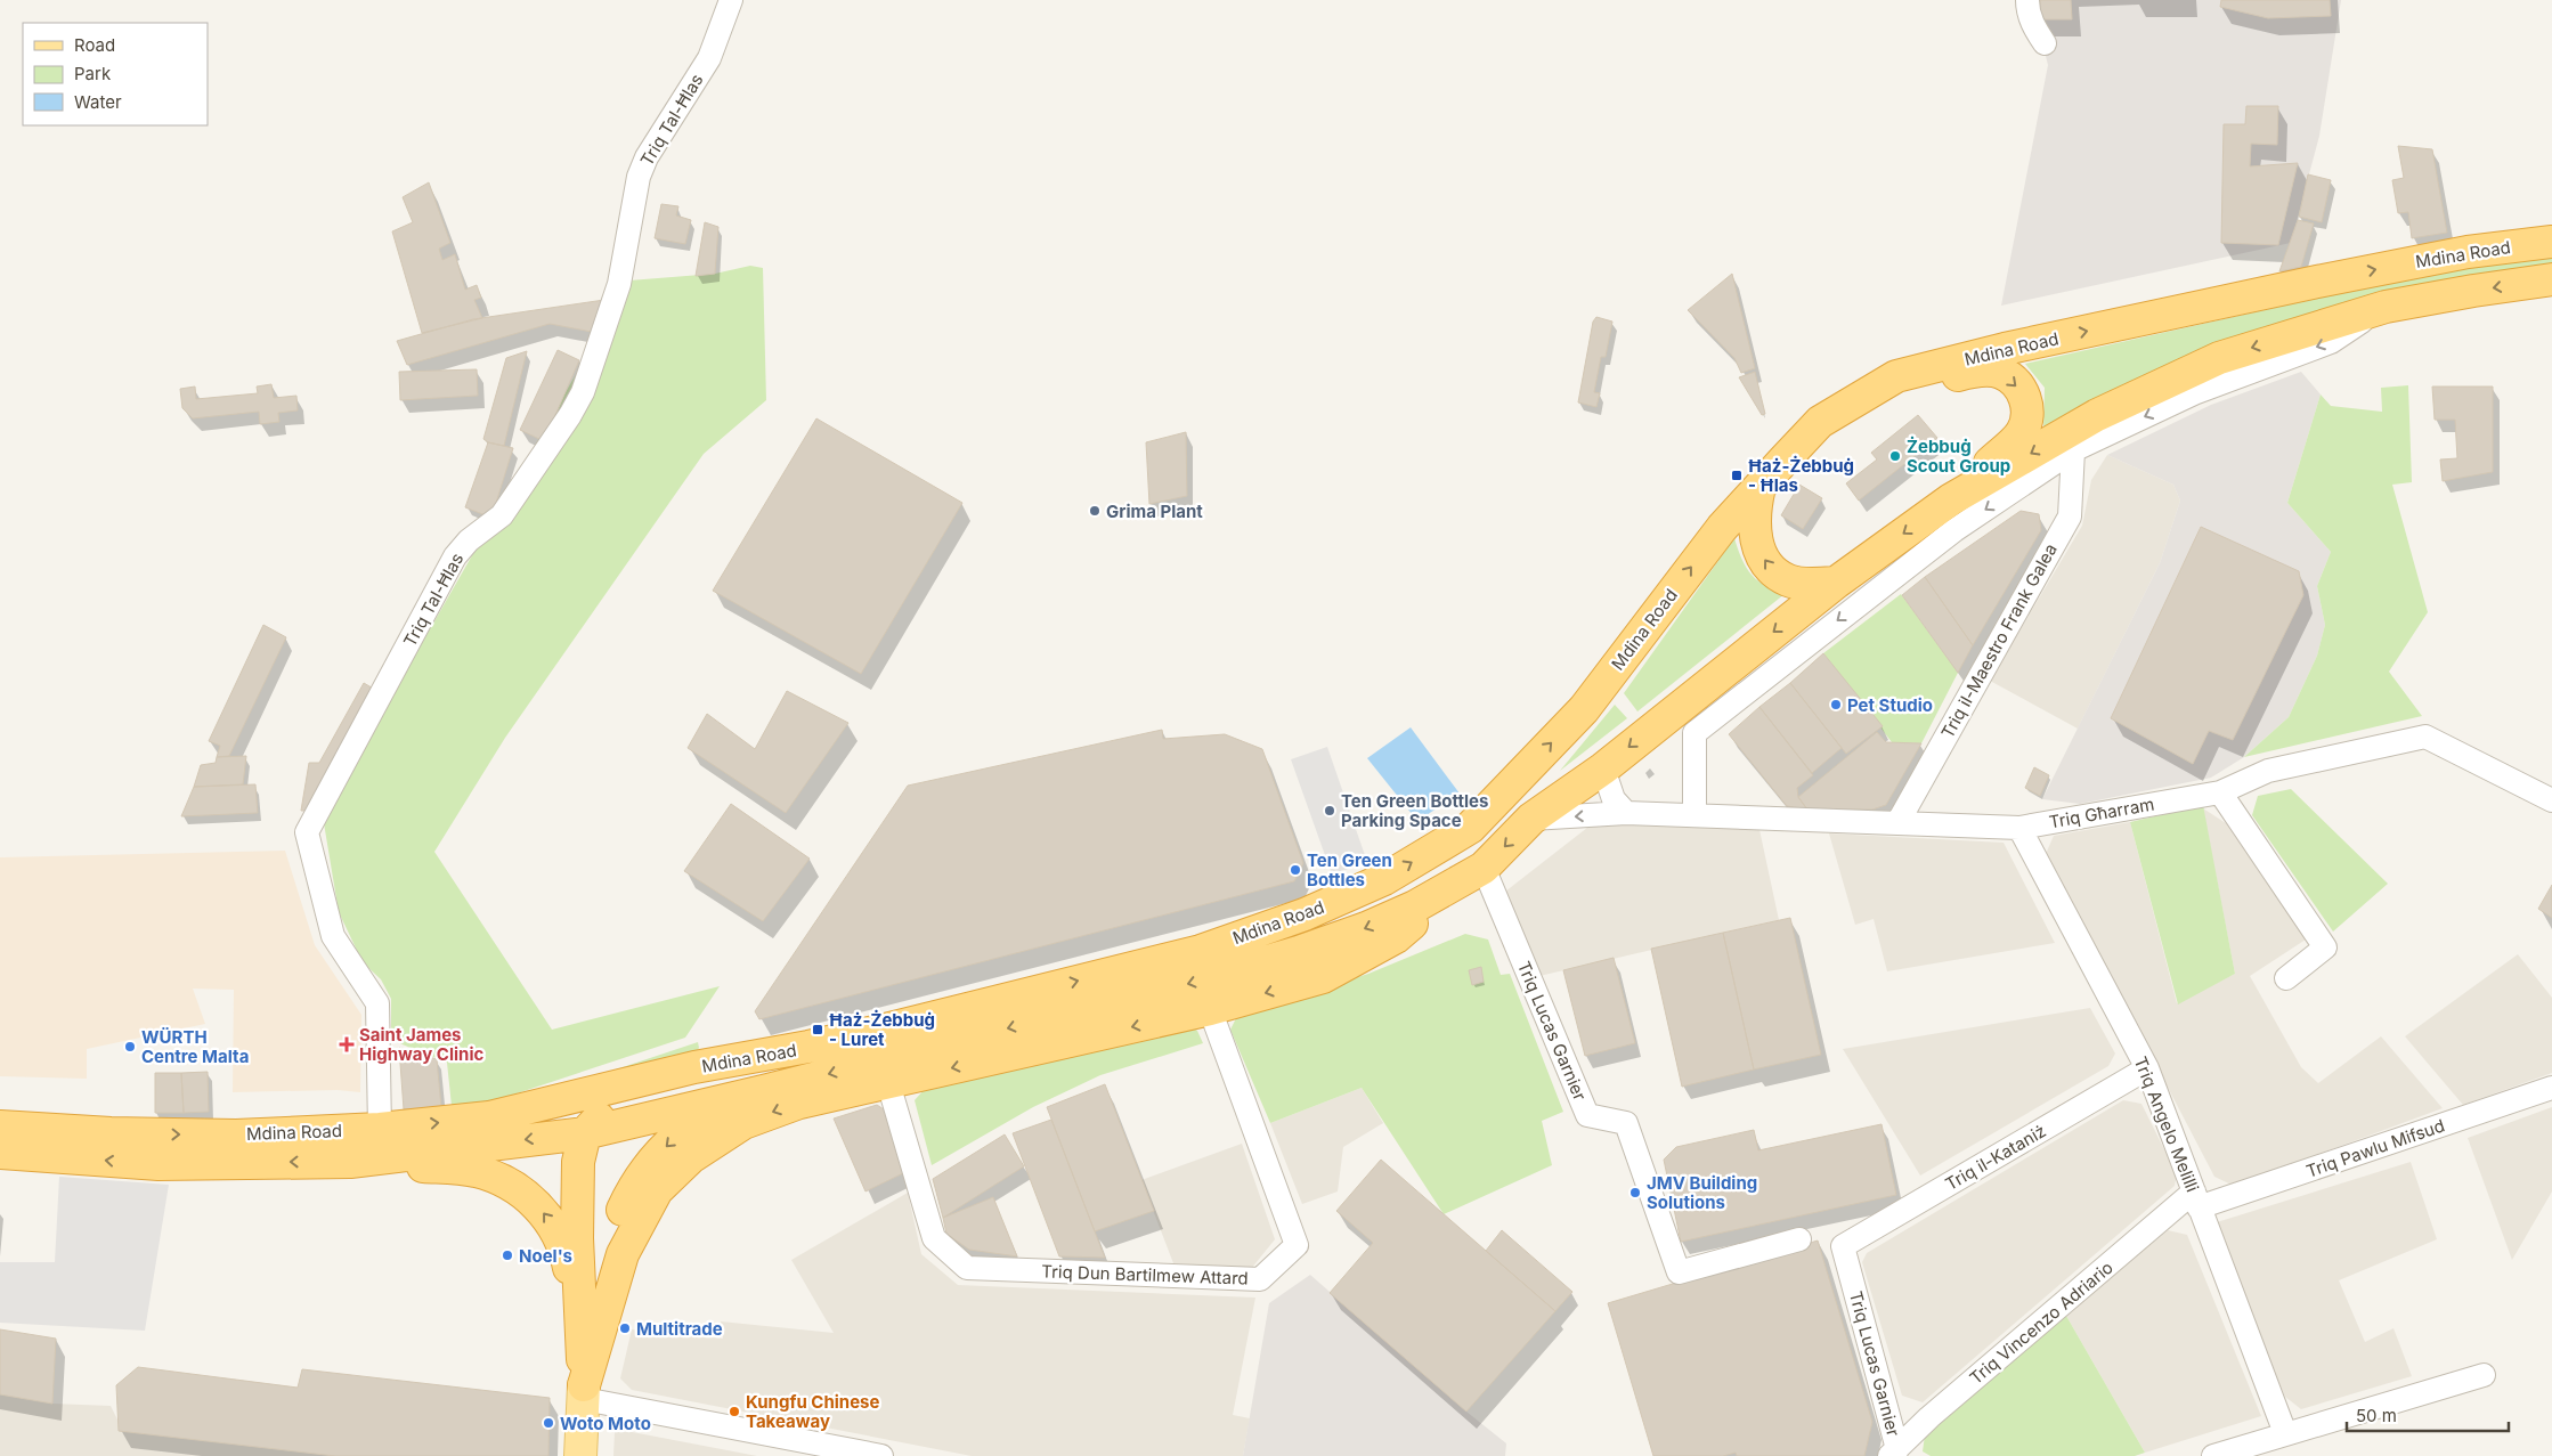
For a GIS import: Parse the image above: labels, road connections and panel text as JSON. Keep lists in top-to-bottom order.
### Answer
{
  "streets": {
    "highway": ["Mdina Road"],
    "street": [
      "Triq Tal-Ħlas",
      "Triq il-Maestro Frank Galea",
      "Triq Għarram",
      "Triq Lucas Garnier",
      "Triq Angelo Melilli",
      "Triq Pawlu Mifsud",
      "Triq il-Kataniż",
      "Triq Dun Bartilmew Attard",
      "Triq Vincenzo Adriario"
    ]
  },
  "crossings": [
    ["Triq Tal-Ħlas", "Mdina Road"],
    ["Mdina Road", "Triq Għarram"],
    ["Mdina Road", "Triq Lucas Garnier"],
    ["Triq il-Maestro Frank Galea", "Triq Għarram"],
    ["Triq Għarram", "Triq Angelo Melilli"],
    ["Triq Lucas Garnier", "Triq il-Kataniż"],
    ["Triq Lucas Garnier", "Triq Vincenzo Adriario"],
    ["Triq Angelo Melilli", "Triq Pawlu Mifsud"],
    ["Triq Angelo Melilli", "Triq il-Kataniż"],
    ["Triq Angelo Melilli", "Triq Vincenzo Adriario"],
    ["Triq Pawlu Mifsud", "Triq Vincenzo Adriario"]
  ],
  "places": {
    "other": [
      "Żebbuġ Scout Group",
      "Grima Plant",
      "Pet Studio",
      "Ten Green Bottles Parking Space",
      "Ten Green Bottles",
      "WÜRTH Centre Malta",
      "JMV Building Solutions",
      "Noel's",
      "Multitrade",
      "Kungfu Chinese Takeaway",
      "Woto Moto"
    ],
    "transit": ["Ħaż-Żebbuġ - Ħlas", "Ħaż-Żebbuġ - Luret"],
    "health": ["Saint James Highway Clinic"]
  },
  "legend": ["Road", "Park", "Water"],
  "scale_bar": "50 m"
}
